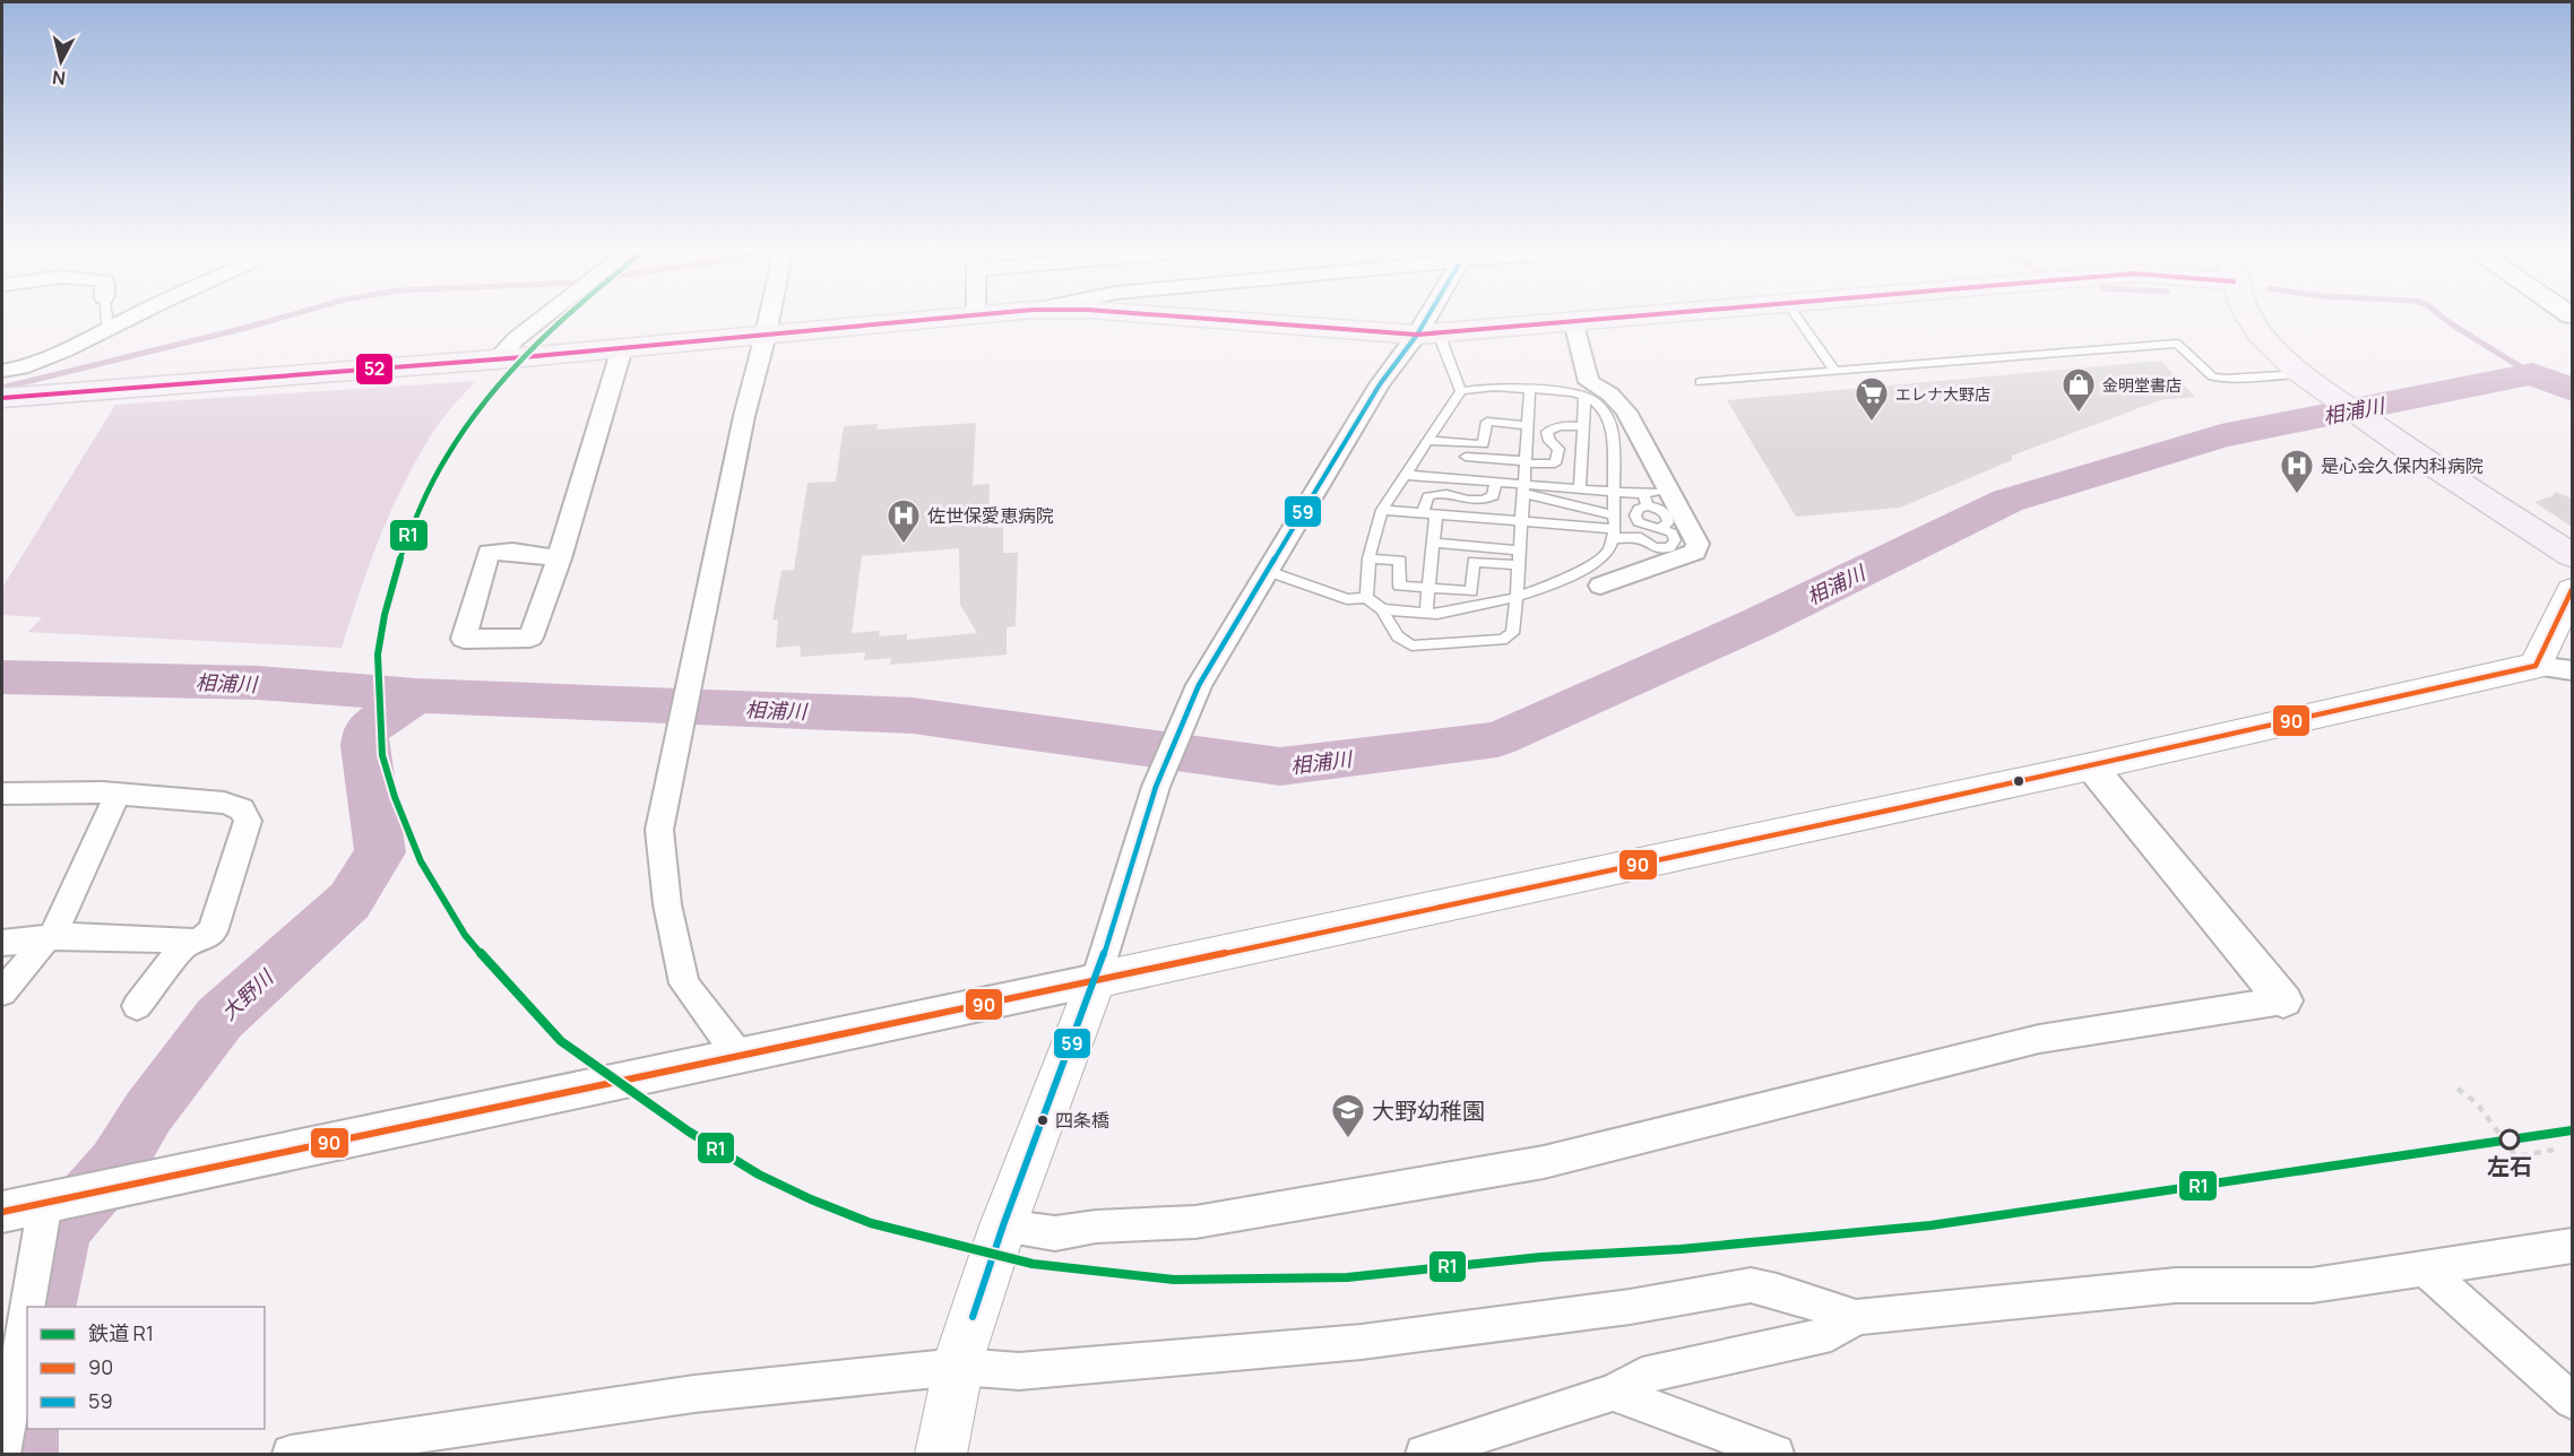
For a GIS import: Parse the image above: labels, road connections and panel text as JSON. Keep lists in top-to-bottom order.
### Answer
{
  "water": ["相浦川", "大野川"],
  "places": {
    "shop": ["金明堂書店"],
    "supermarket": ["エレナ大野店"],
    "hospital": ["是心会久保内科病院", "佐世保愛恵病院"],
    "other": ["四条橋", "左石"],
    "school or university": ["大野幼稚園"]
  },
  "lines": [
    "rail line R1",
    "transit line 59",
    "transit line 52",
    "transit line 90"
  ],
  "legend": ["鉄道 R1", "90", "59"],
  "north": "bottom"
}
